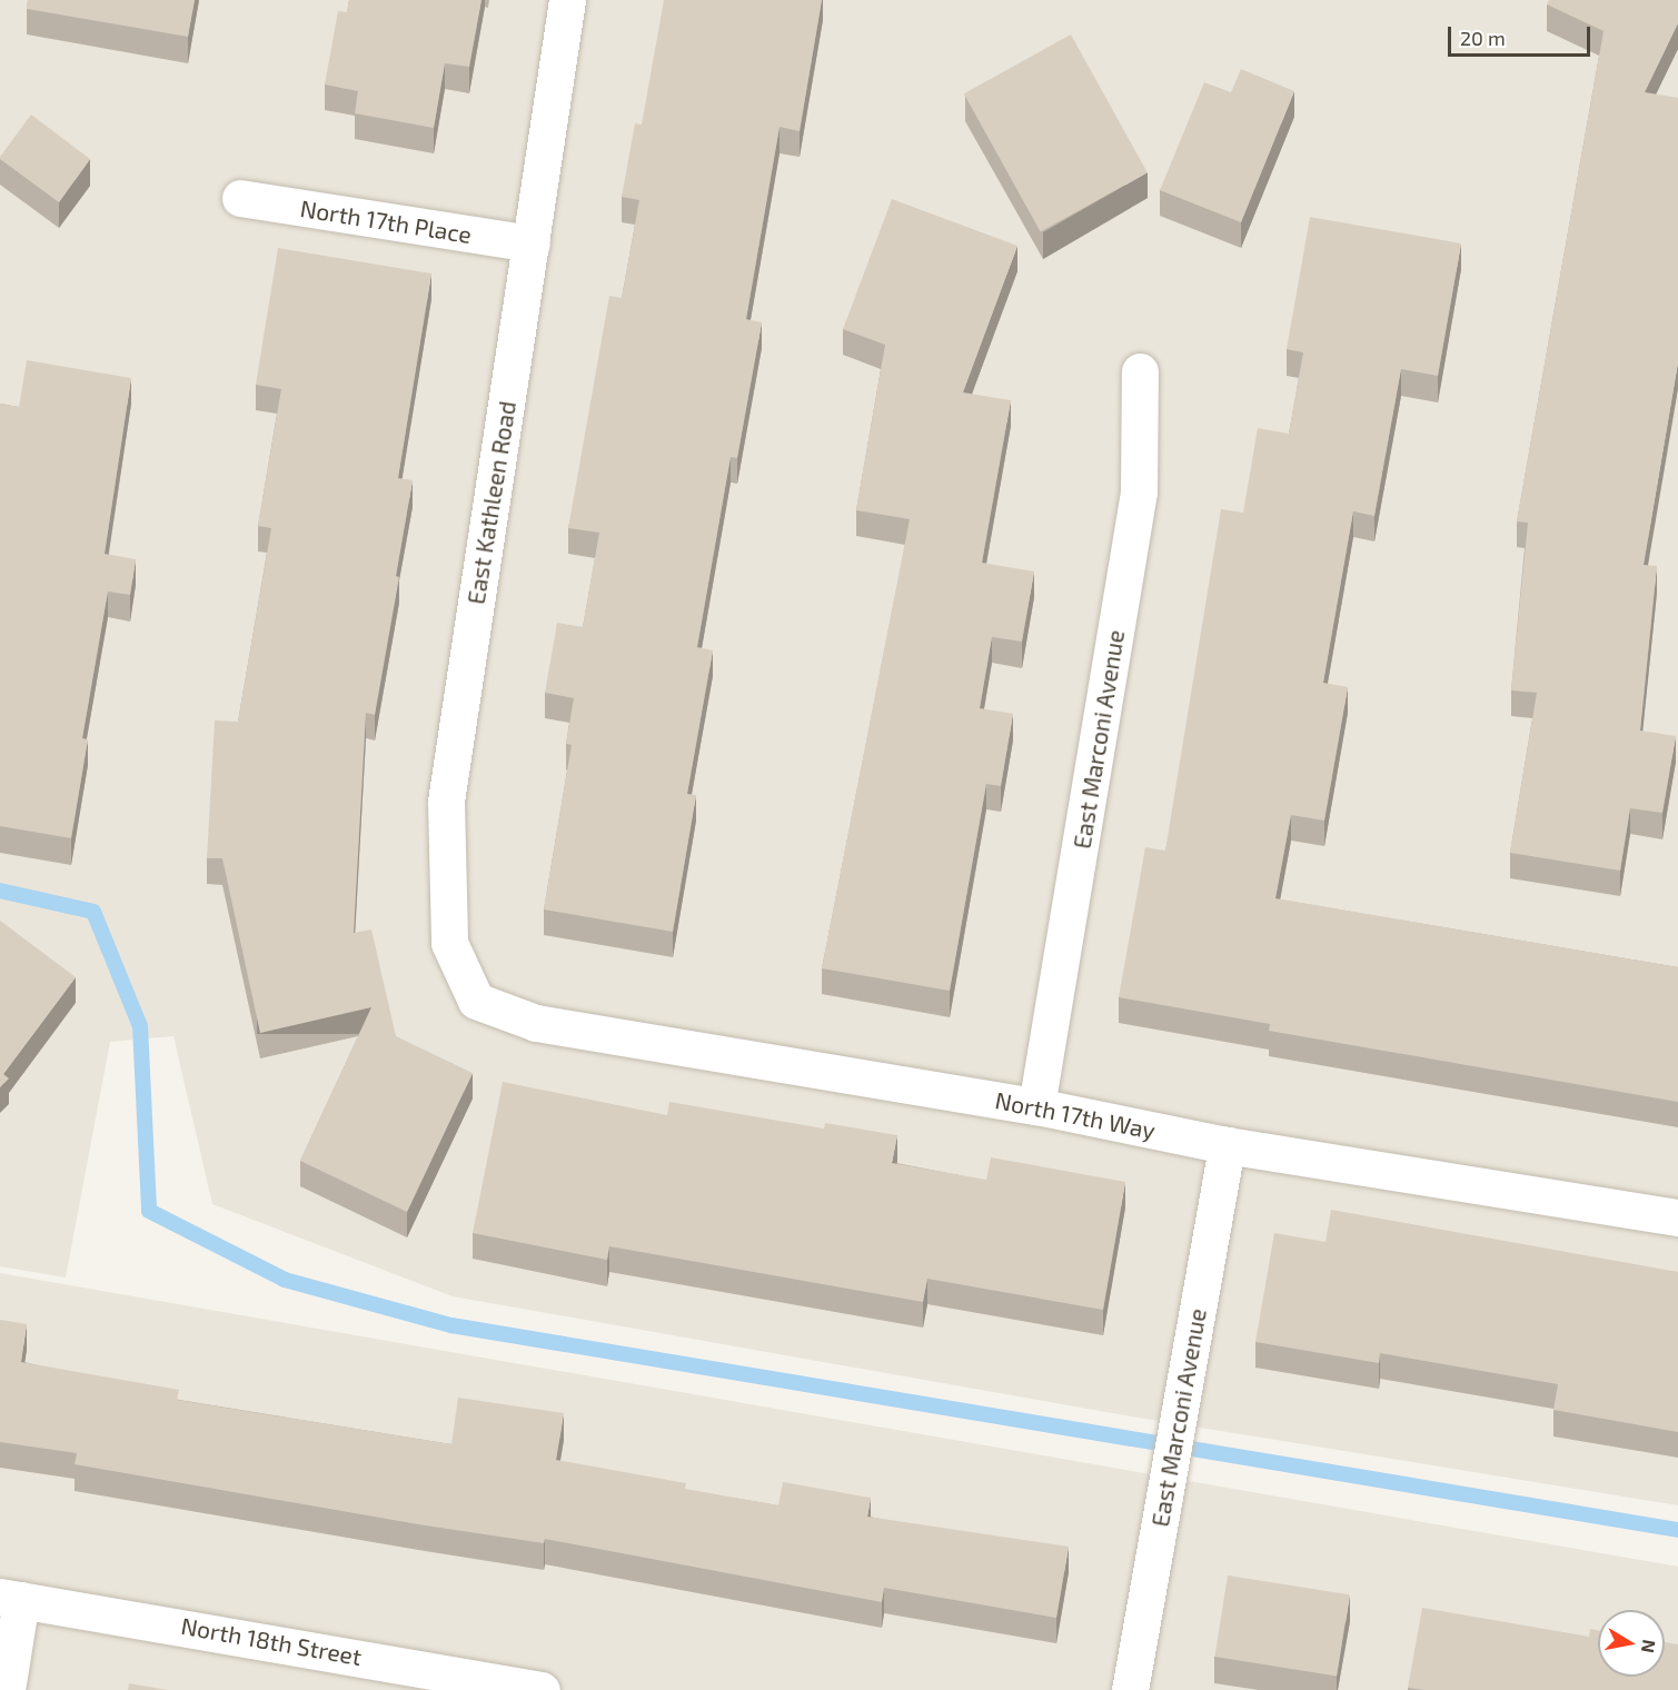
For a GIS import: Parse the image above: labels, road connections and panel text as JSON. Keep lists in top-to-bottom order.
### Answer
{
  "streets": {
    "street": [
      "North 17th Place",
      "East Kathleen Road",
      "East Marconi Avenue",
      "North 17th Way",
      "North 18th Street"
    ]
  },
  "crossings": [
    ["North 17th Place", "East Kathleen Road"],
    ["East Kathleen Road", "North 17th Way"],
    ["East Marconi Avenue", "North 17th Way"]
  ],
  "scale_bar": "20 m",
  "north": "right"
}
